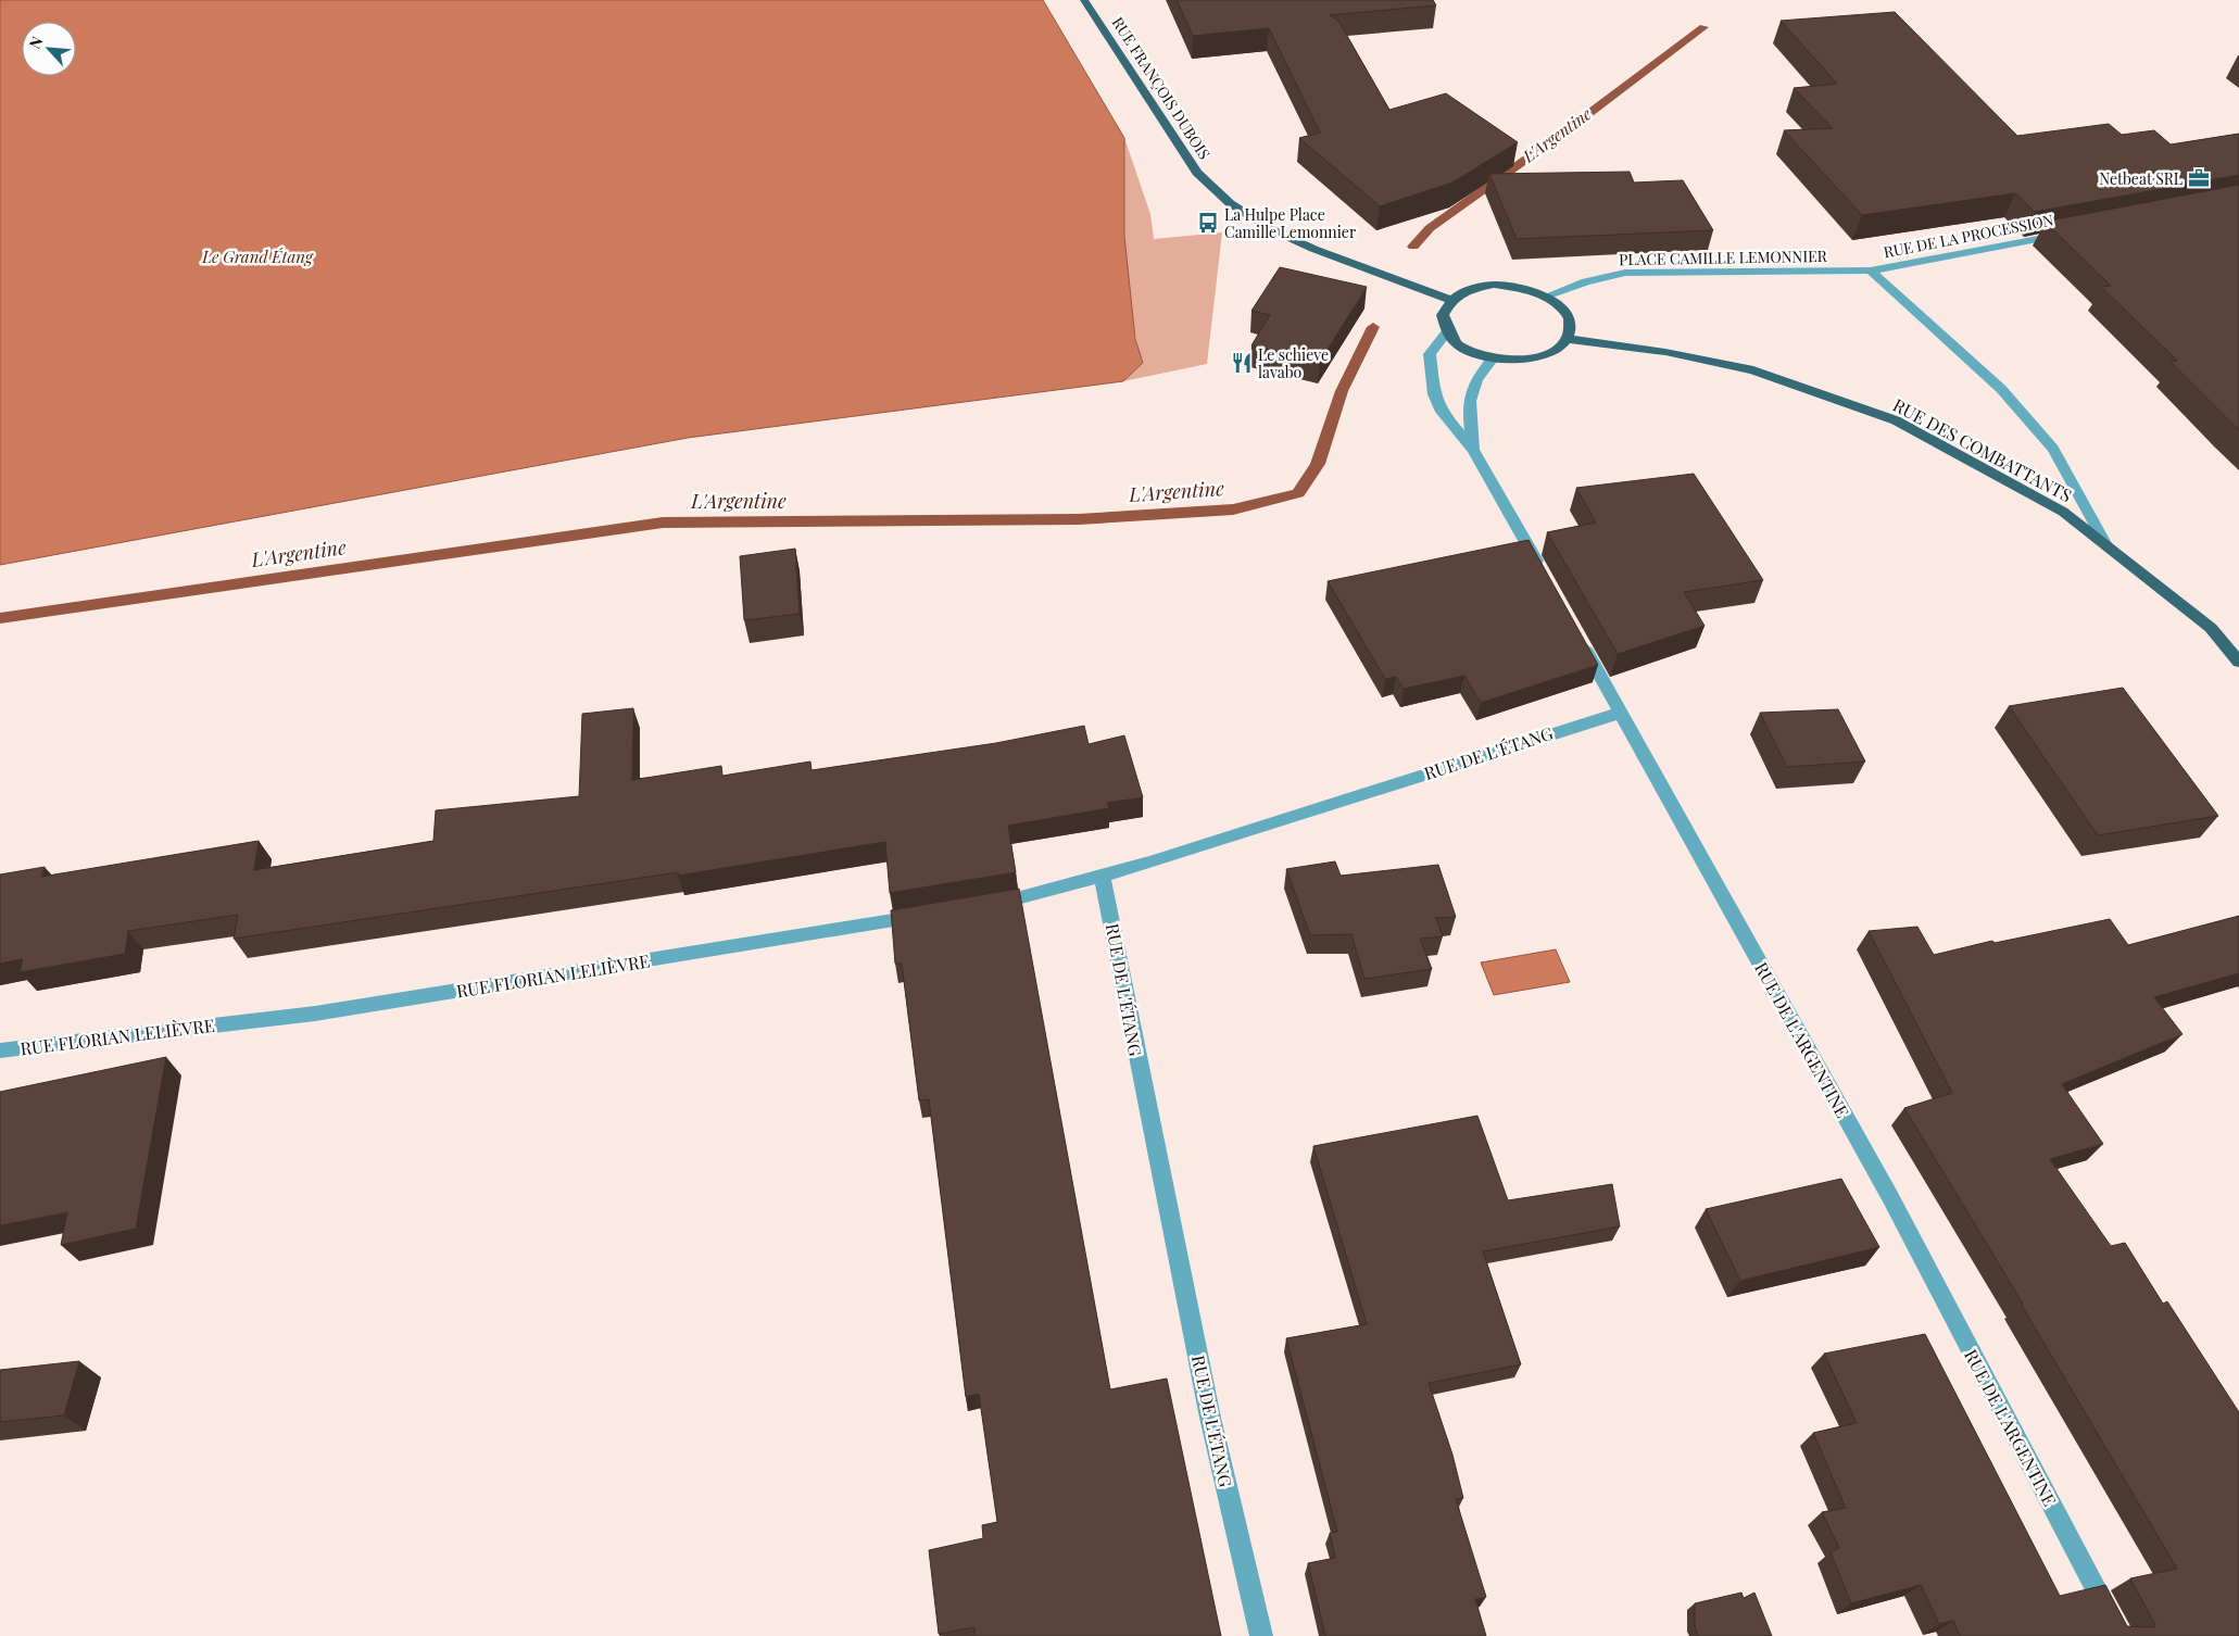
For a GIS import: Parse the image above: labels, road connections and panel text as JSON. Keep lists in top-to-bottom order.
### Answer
{
  "streets": {
    "main road": ["RUE FRANÇOIS DUBOIS", "RUE DES COMBATTANTS"],
    "street": [
      "RUE DE LA PROCESSION",
      "PLACE CAMILLE LEMONNIER",
      "RUE DE L'ÉTANG",
      "RUE FLORIAN LELIÈVRE",
      "RUE DE L'ARGENTINE"
    ]
  },
  "crossings": [
    ["RUE FRANÇOIS DUBOIS", "PLACE CAMILLE LEMONNIER"],
    ["RUE FRANÇOIS DUBOIS", "RUE DES COMBATTANTS"],
    ["RUE DE LA PROCESSION", "PLACE CAMILLE LEMONNIER"],
    ["RUE DE LA PROCESSION", "RUE DES COMBATTANTS"],
    ["PLACE CAMILLE LEMONNIER", "RUE DES COMBATTANTS"],
    ["RUE DE L'ÉTANG", "RUE DE L'ARGENTINE"]
  ],
  "water": ["L'Argentine", "Le Grand Étang"],
  "places": {
    "office": ["Netbeat SRL"],
    "bus stop": ["La Hulpe Place Camille Lemonnier"],
    "restaurant": ["Le schieve lavabo"]
  },
  "north": "top left"
}
